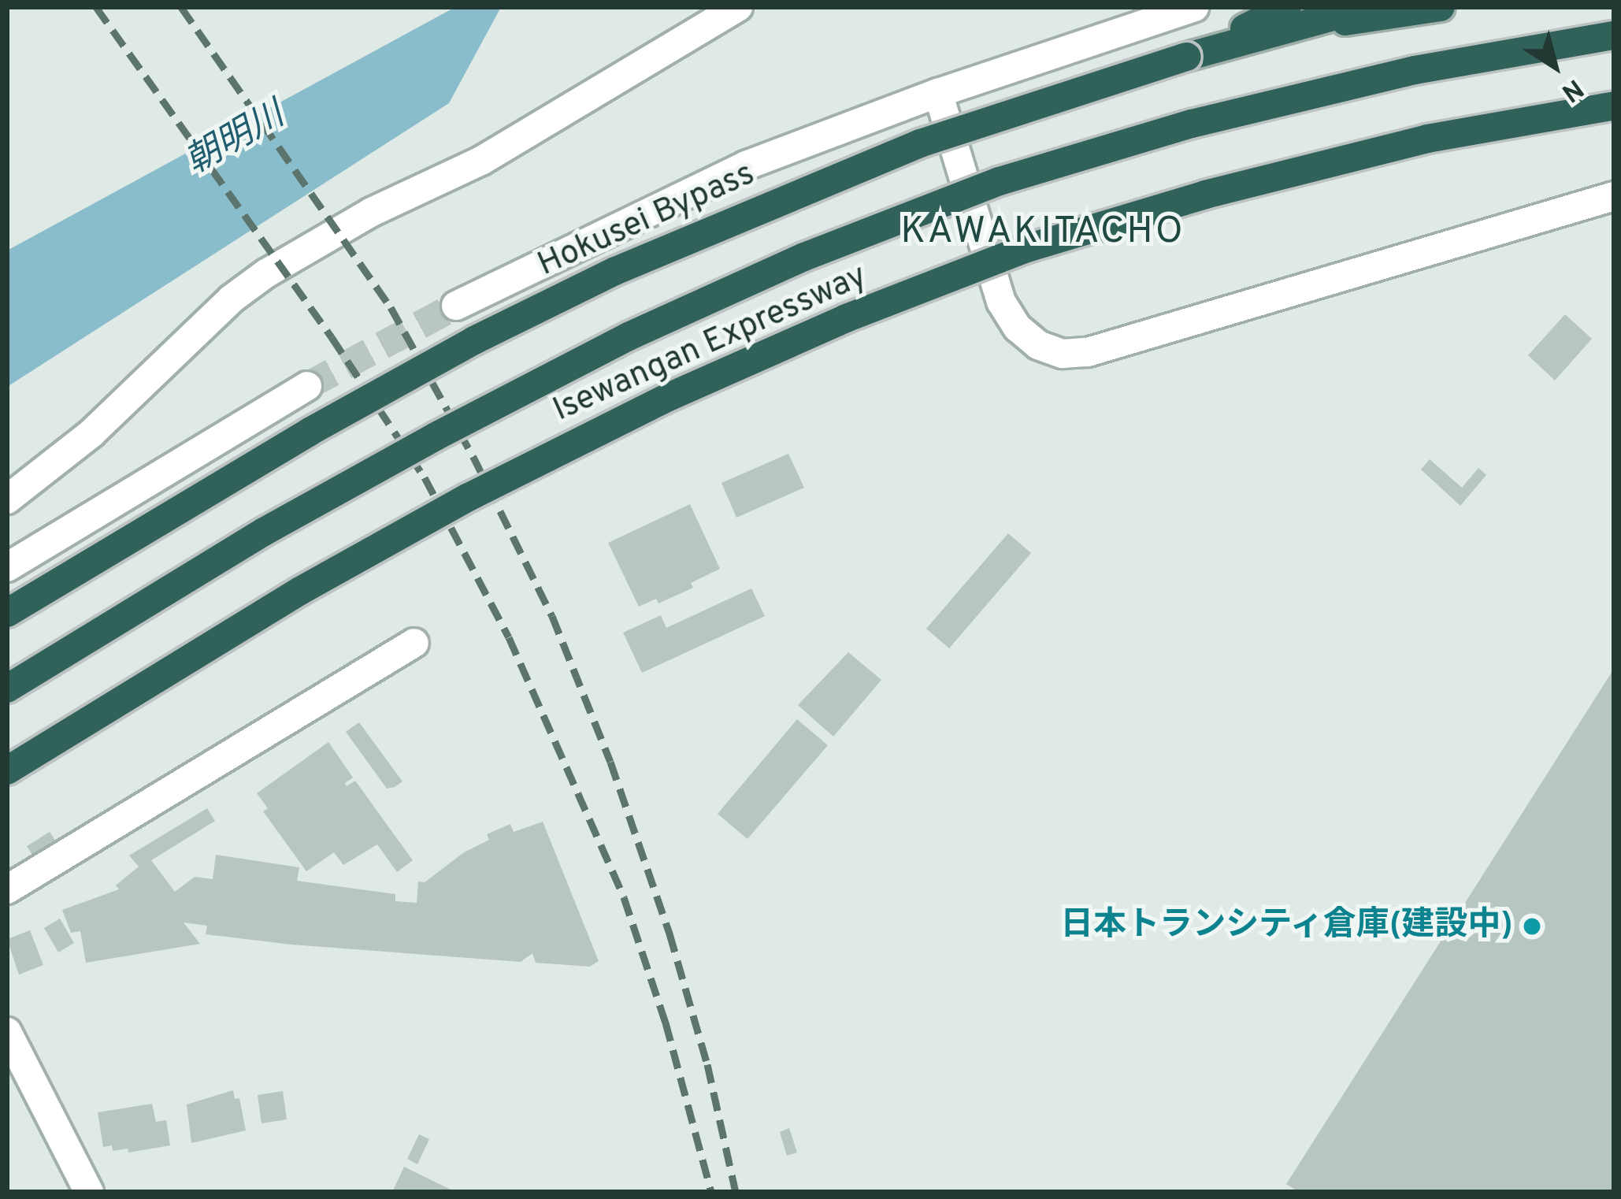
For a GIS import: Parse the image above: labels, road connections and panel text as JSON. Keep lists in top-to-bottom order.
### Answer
{
  "streets": {
    "highway": ["Hokusei Bypass", "Isewangan Expressway"]
  },
  "districts": ["KAWAKITACHO"],
  "water": ["朝明川"],
  "places": ["日本トランシティ倉庫(建設中)"],
  "north": "bottom right"
}
